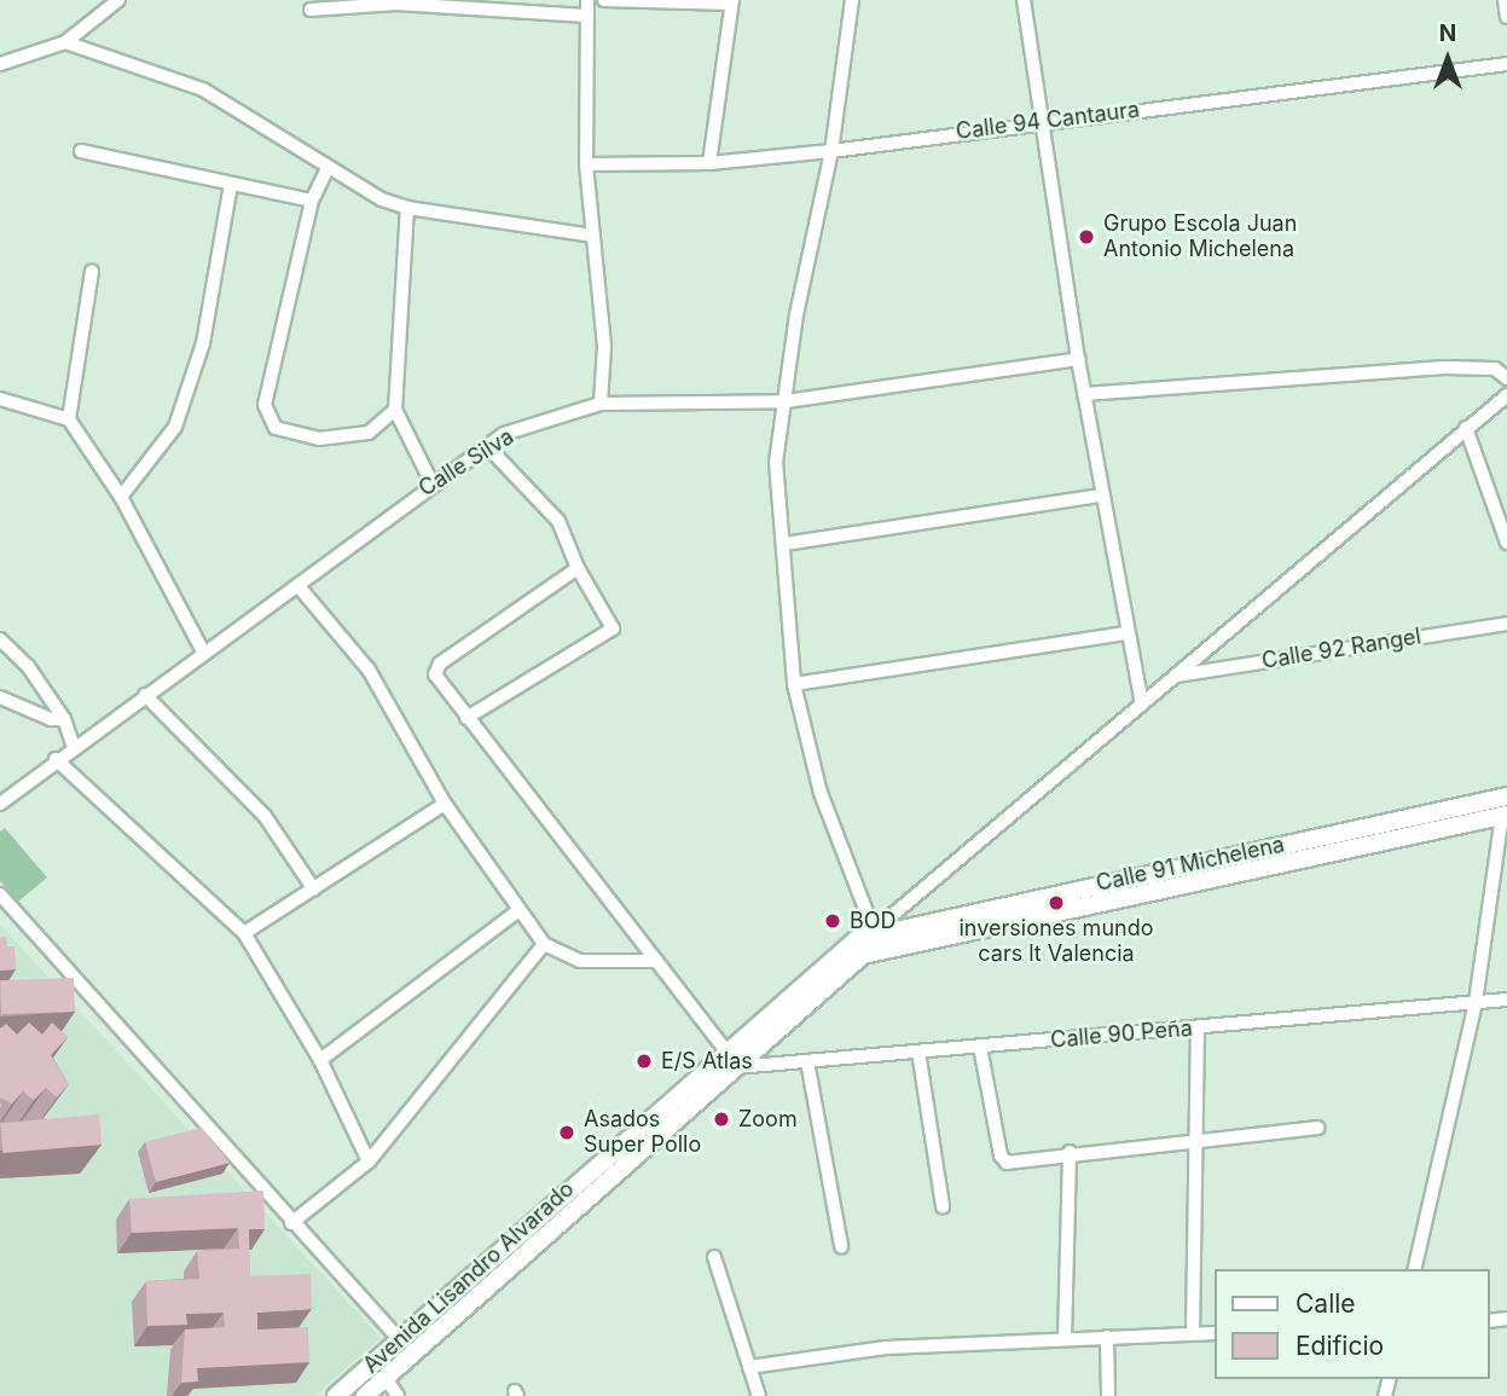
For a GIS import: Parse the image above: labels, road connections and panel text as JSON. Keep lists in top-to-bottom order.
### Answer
{
  "streets": {
    "street": [
      "Calle 94 Cantaura",
      "Calle Silva",
      "Calle 92 Rangel",
      "Calle 91 Michelena",
      "Calle 90 Peña",
      "Avenida Lisandro Alvarado"
    ]
  },
  "crossings": [
    ["Calle 91 Michelena", "Avenida Lisandro Alvarado"],
    ["Calle 90 Peña", "Avenida Lisandro Alvarado"]
  ],
  "places": [
    "Grupo Escola Juan Antonio Michelena",
    "inversiones mundo cars lt Valencia",
    "BOD",
    "E/S Atlas",
    "Zoom",
    "Asados Super Pollo"
  ],
  "legend": ["Calle", "Edificio"],
  "north": "top"
}
